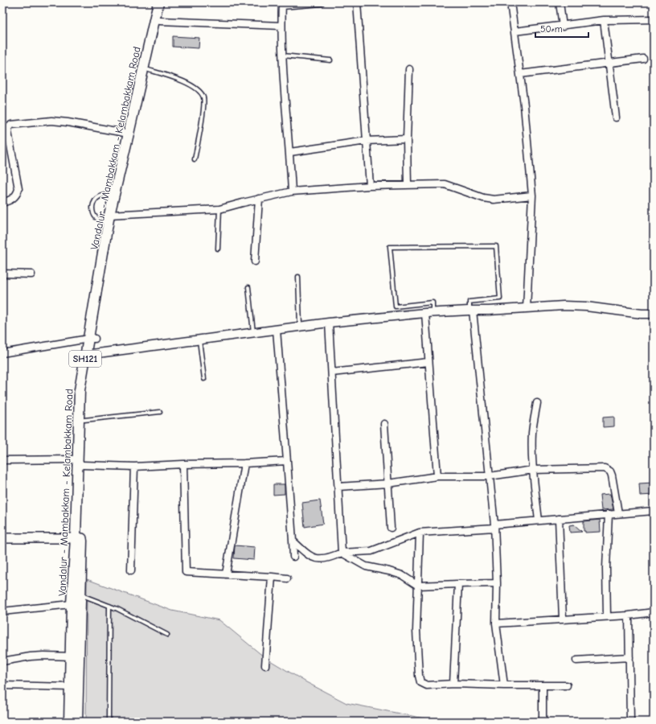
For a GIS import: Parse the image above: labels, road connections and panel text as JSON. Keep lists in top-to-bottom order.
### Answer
{
  "streets": {
    "main road": ["Vandalur - Mambakkam - Kelambakkam Road", "SH121"]
  },
  "scale_bar": "50 m"
}
